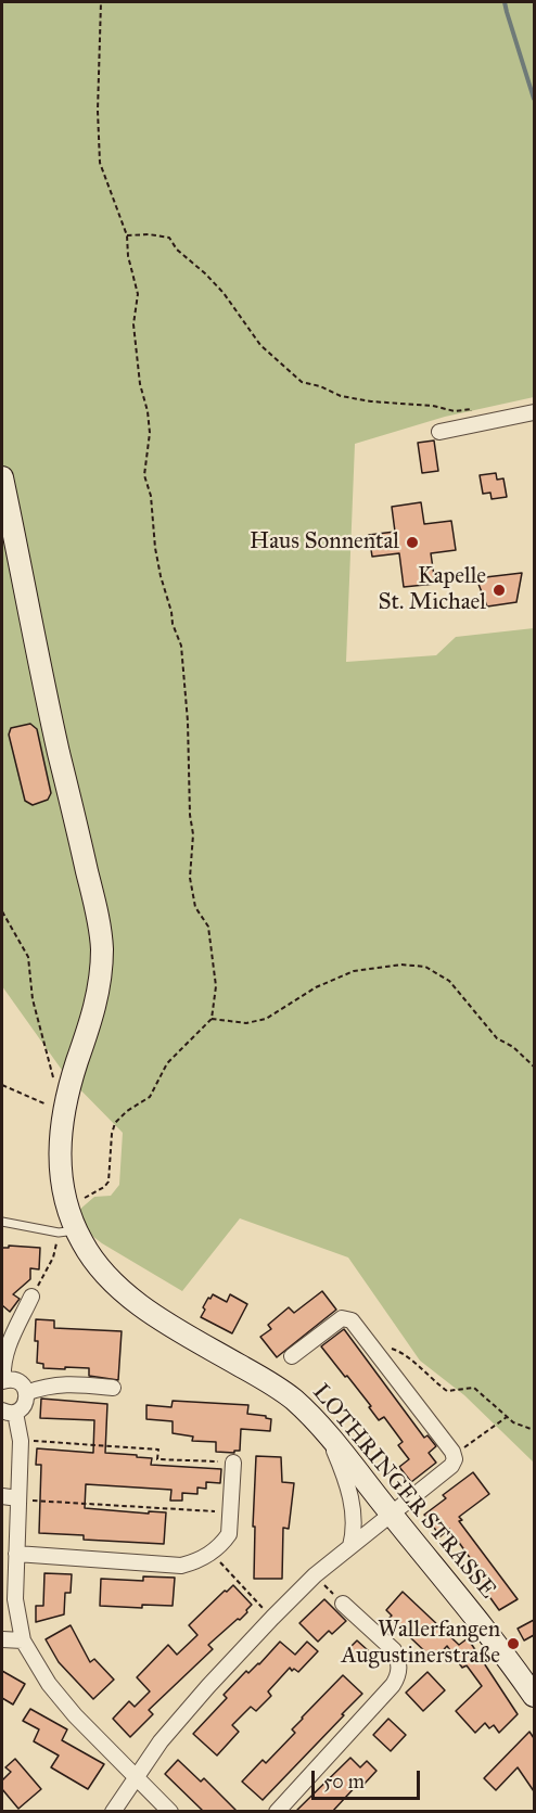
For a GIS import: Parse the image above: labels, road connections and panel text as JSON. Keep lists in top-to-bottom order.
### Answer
{
  "streets": {
    "street": ["LOTHRINGER STRASSE"]
  },
  "places": ["Haus Sonnental", "Kapelle St. Michael", "Wallerfangen Augustinerstraße"],
  "scale_bar": "50 m"
}
